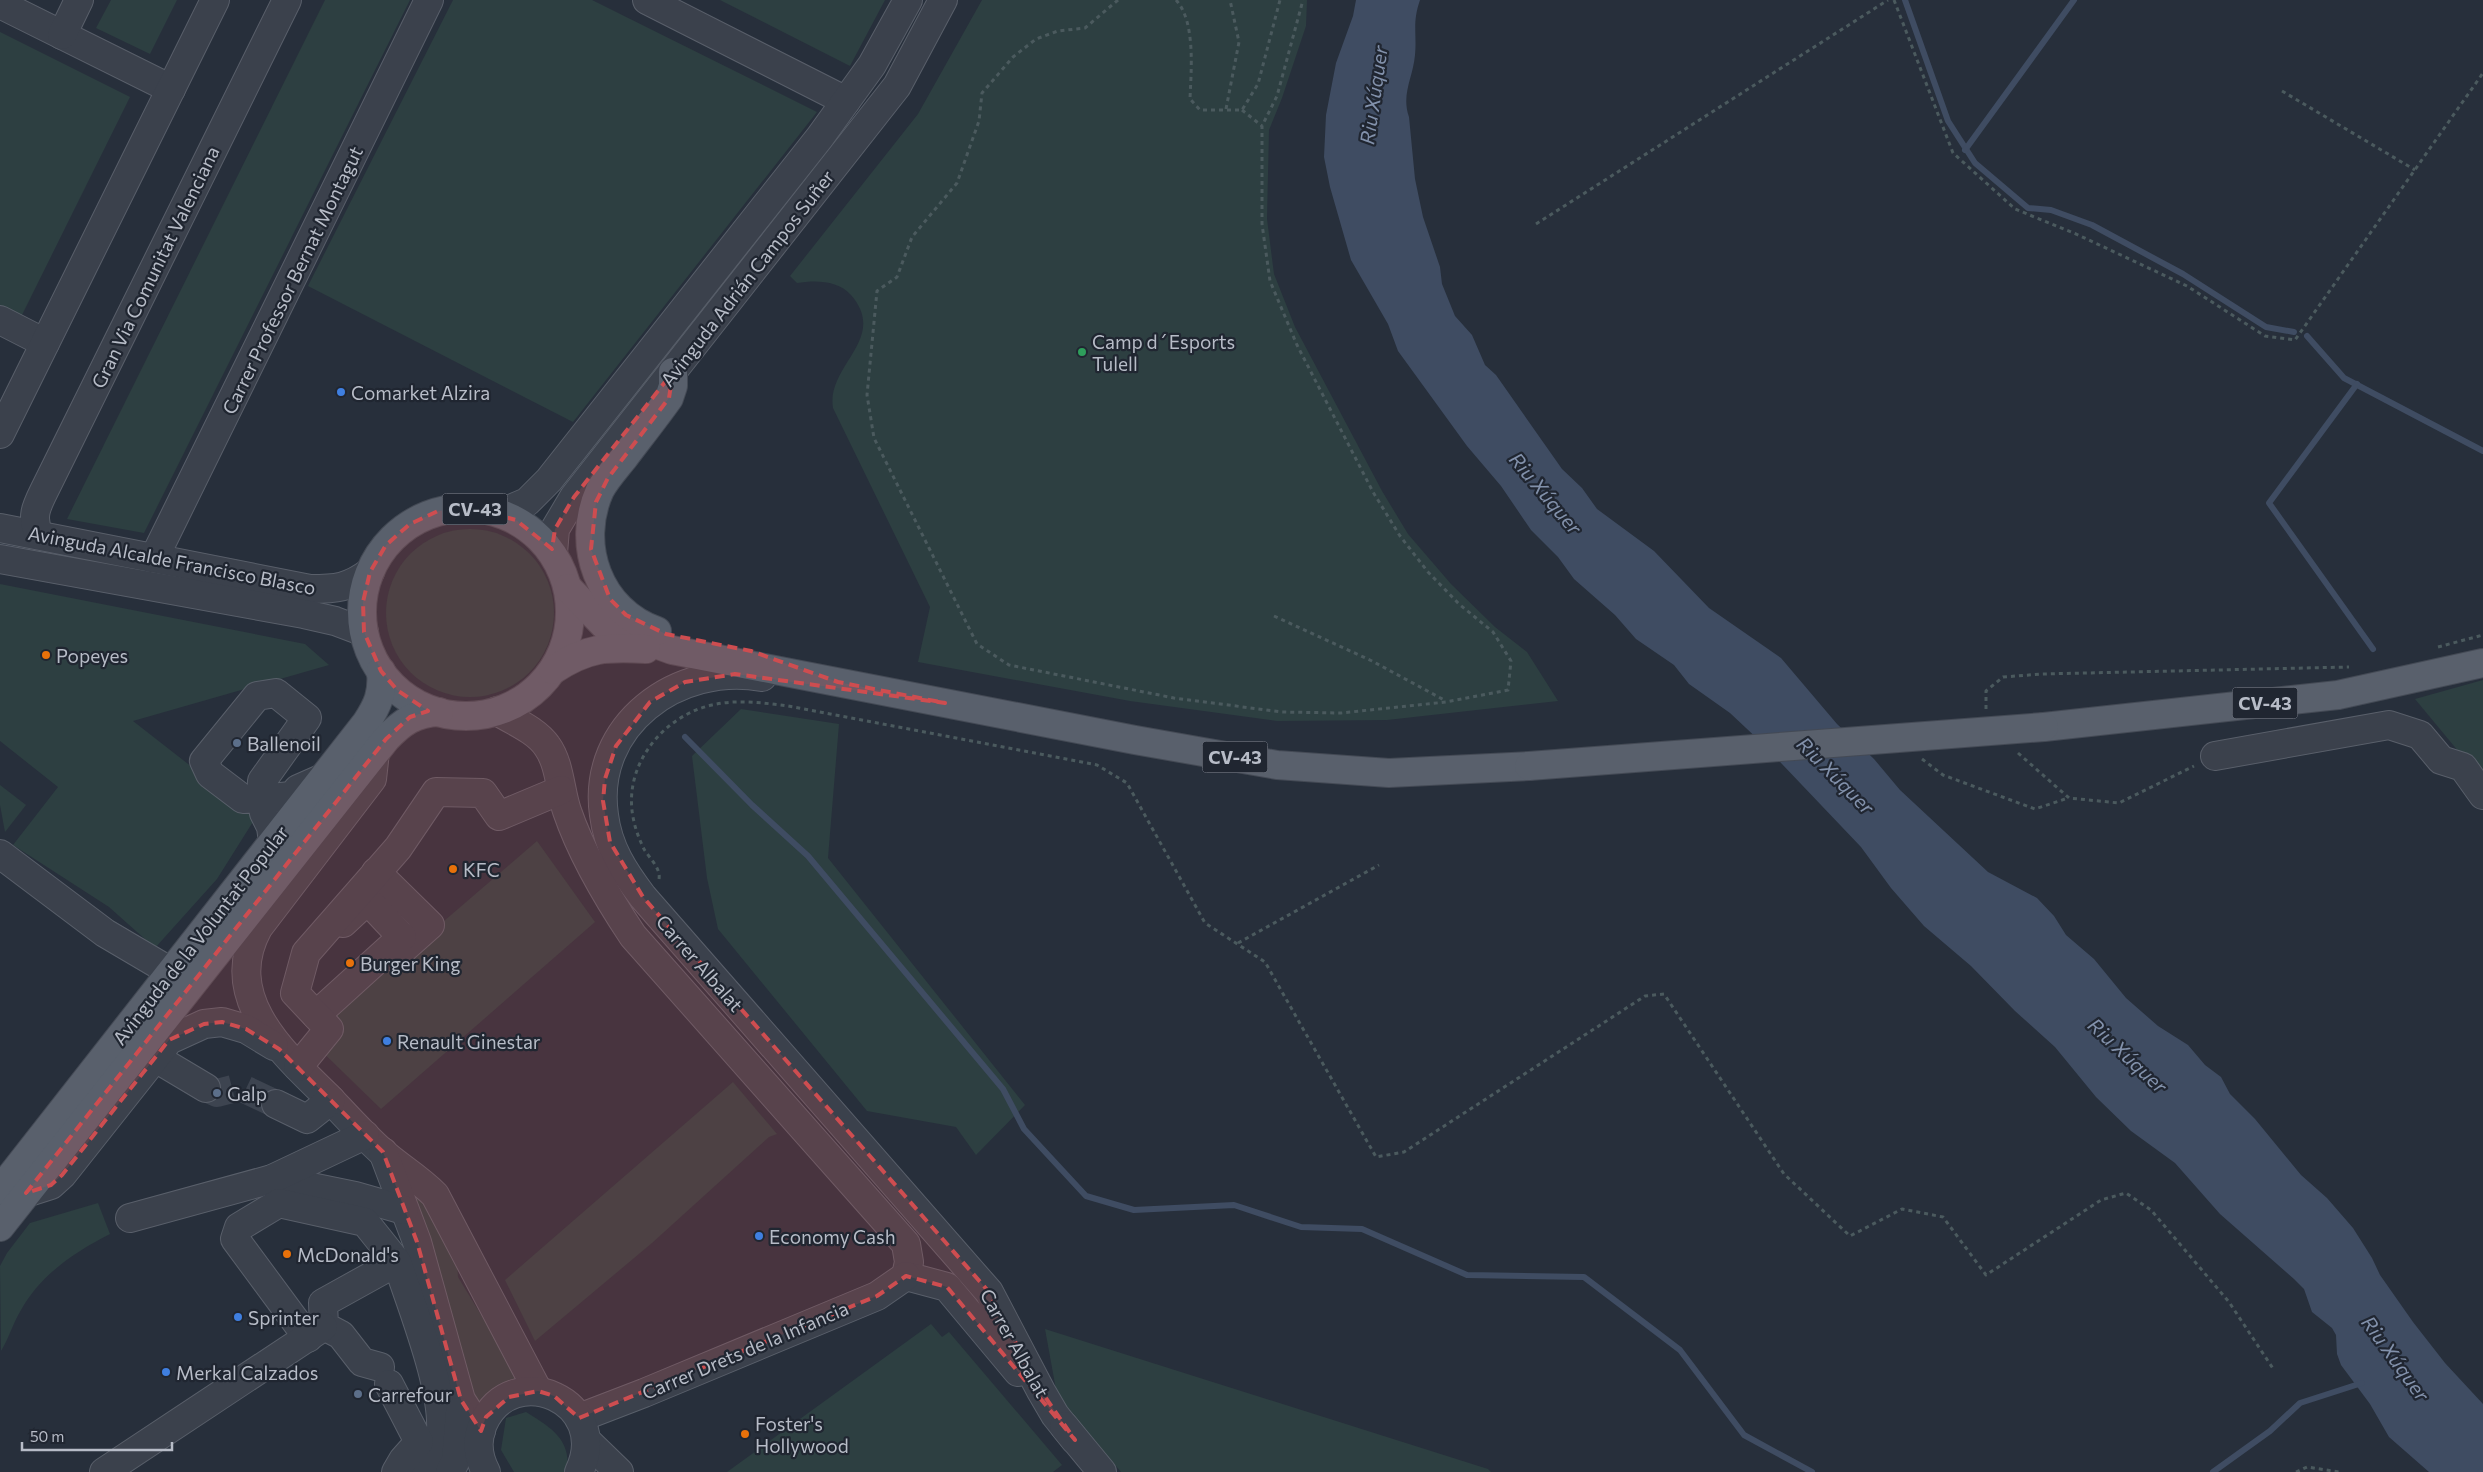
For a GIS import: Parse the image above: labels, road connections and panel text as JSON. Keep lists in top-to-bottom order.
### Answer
{
  "streets": {
    "main road": ["CV-43", "Avinguda de la Voluntat Popular"],
    "street": [
      "Gran Via Comunitat Valenciana",
      "Avinguda Adrián Campos Suñer",
      "Carrer Professor Bernat Montagut",
      "Avinguda Alcalde Francisco Blasco",
      "Carrer Albalat",
      "Carrer Drets de la Infancia"
    ]
  },
  "crossings": [
    ["Gran Via Comunitat Valenciana", "Avinguda Alcalde Francisco Blasco"],
    ["Avinguda Adrián Campos Suñer", "CV-43"],
    ["Carrer Professor Bernat Montagut", "Avinguda Alcalde Francisco Blasco"],
    ["CV-43", "Avinguda Alcalde Francisco Blasco"],
    ["CV-43", "Avinguda de la Voluntat Popular"],
    ["CV-43", "Carrer Albalat"],
    ["Carrer Albalat", "Carrer Drets de la Infancia"]
  ],
  "water": ["Riu Xúquer"],
  "places": [
    "Camp d´Esports Tulell",
    "Comarket Alzira",
    "Popeyes",
    "Ballenoil",
    "KFC",
    "Burger King",
    "Renault Ginestar",
    "Galp",
    "Economy Cash",
    "McDonald's",
    "Sprinter",
    "Merkal Calzados",
    "Carrefour",
    "Foster's Hollywood"
  ],
  "scale_bar": "50 m"
}
